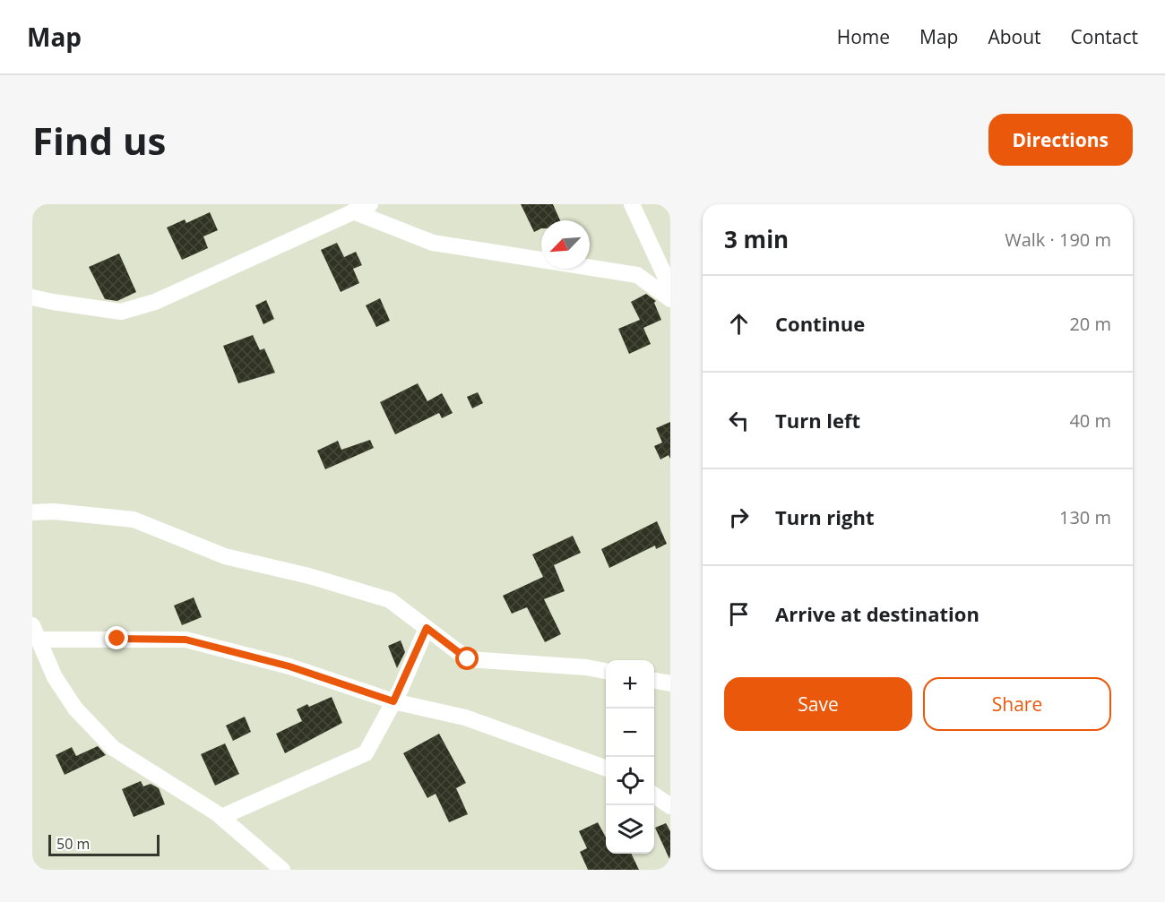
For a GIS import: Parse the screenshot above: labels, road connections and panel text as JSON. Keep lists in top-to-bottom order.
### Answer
{
  "scale_bar": "50 m",
  "north": "bottom left",
  "page": {
    "header": "Map",
    "nav": [
      "Home",
      "Map",
      "About",
      "Contact"
    ],
    "buttons": [
      "Directions",
      ["Save", "Share"]
    ],
    "title": "Find us",
    "heading": ["3 min", "Walk · 190 m"],
    "list": [
      ["Continue", "20 m"],
      ["Turn left", "40 m"],
      ["Turn right", "130 m"],
      "Arrive at destination"
    ],
    "map_buttons": ["+", "−"],
    "scale": "50 m"
  }
}
